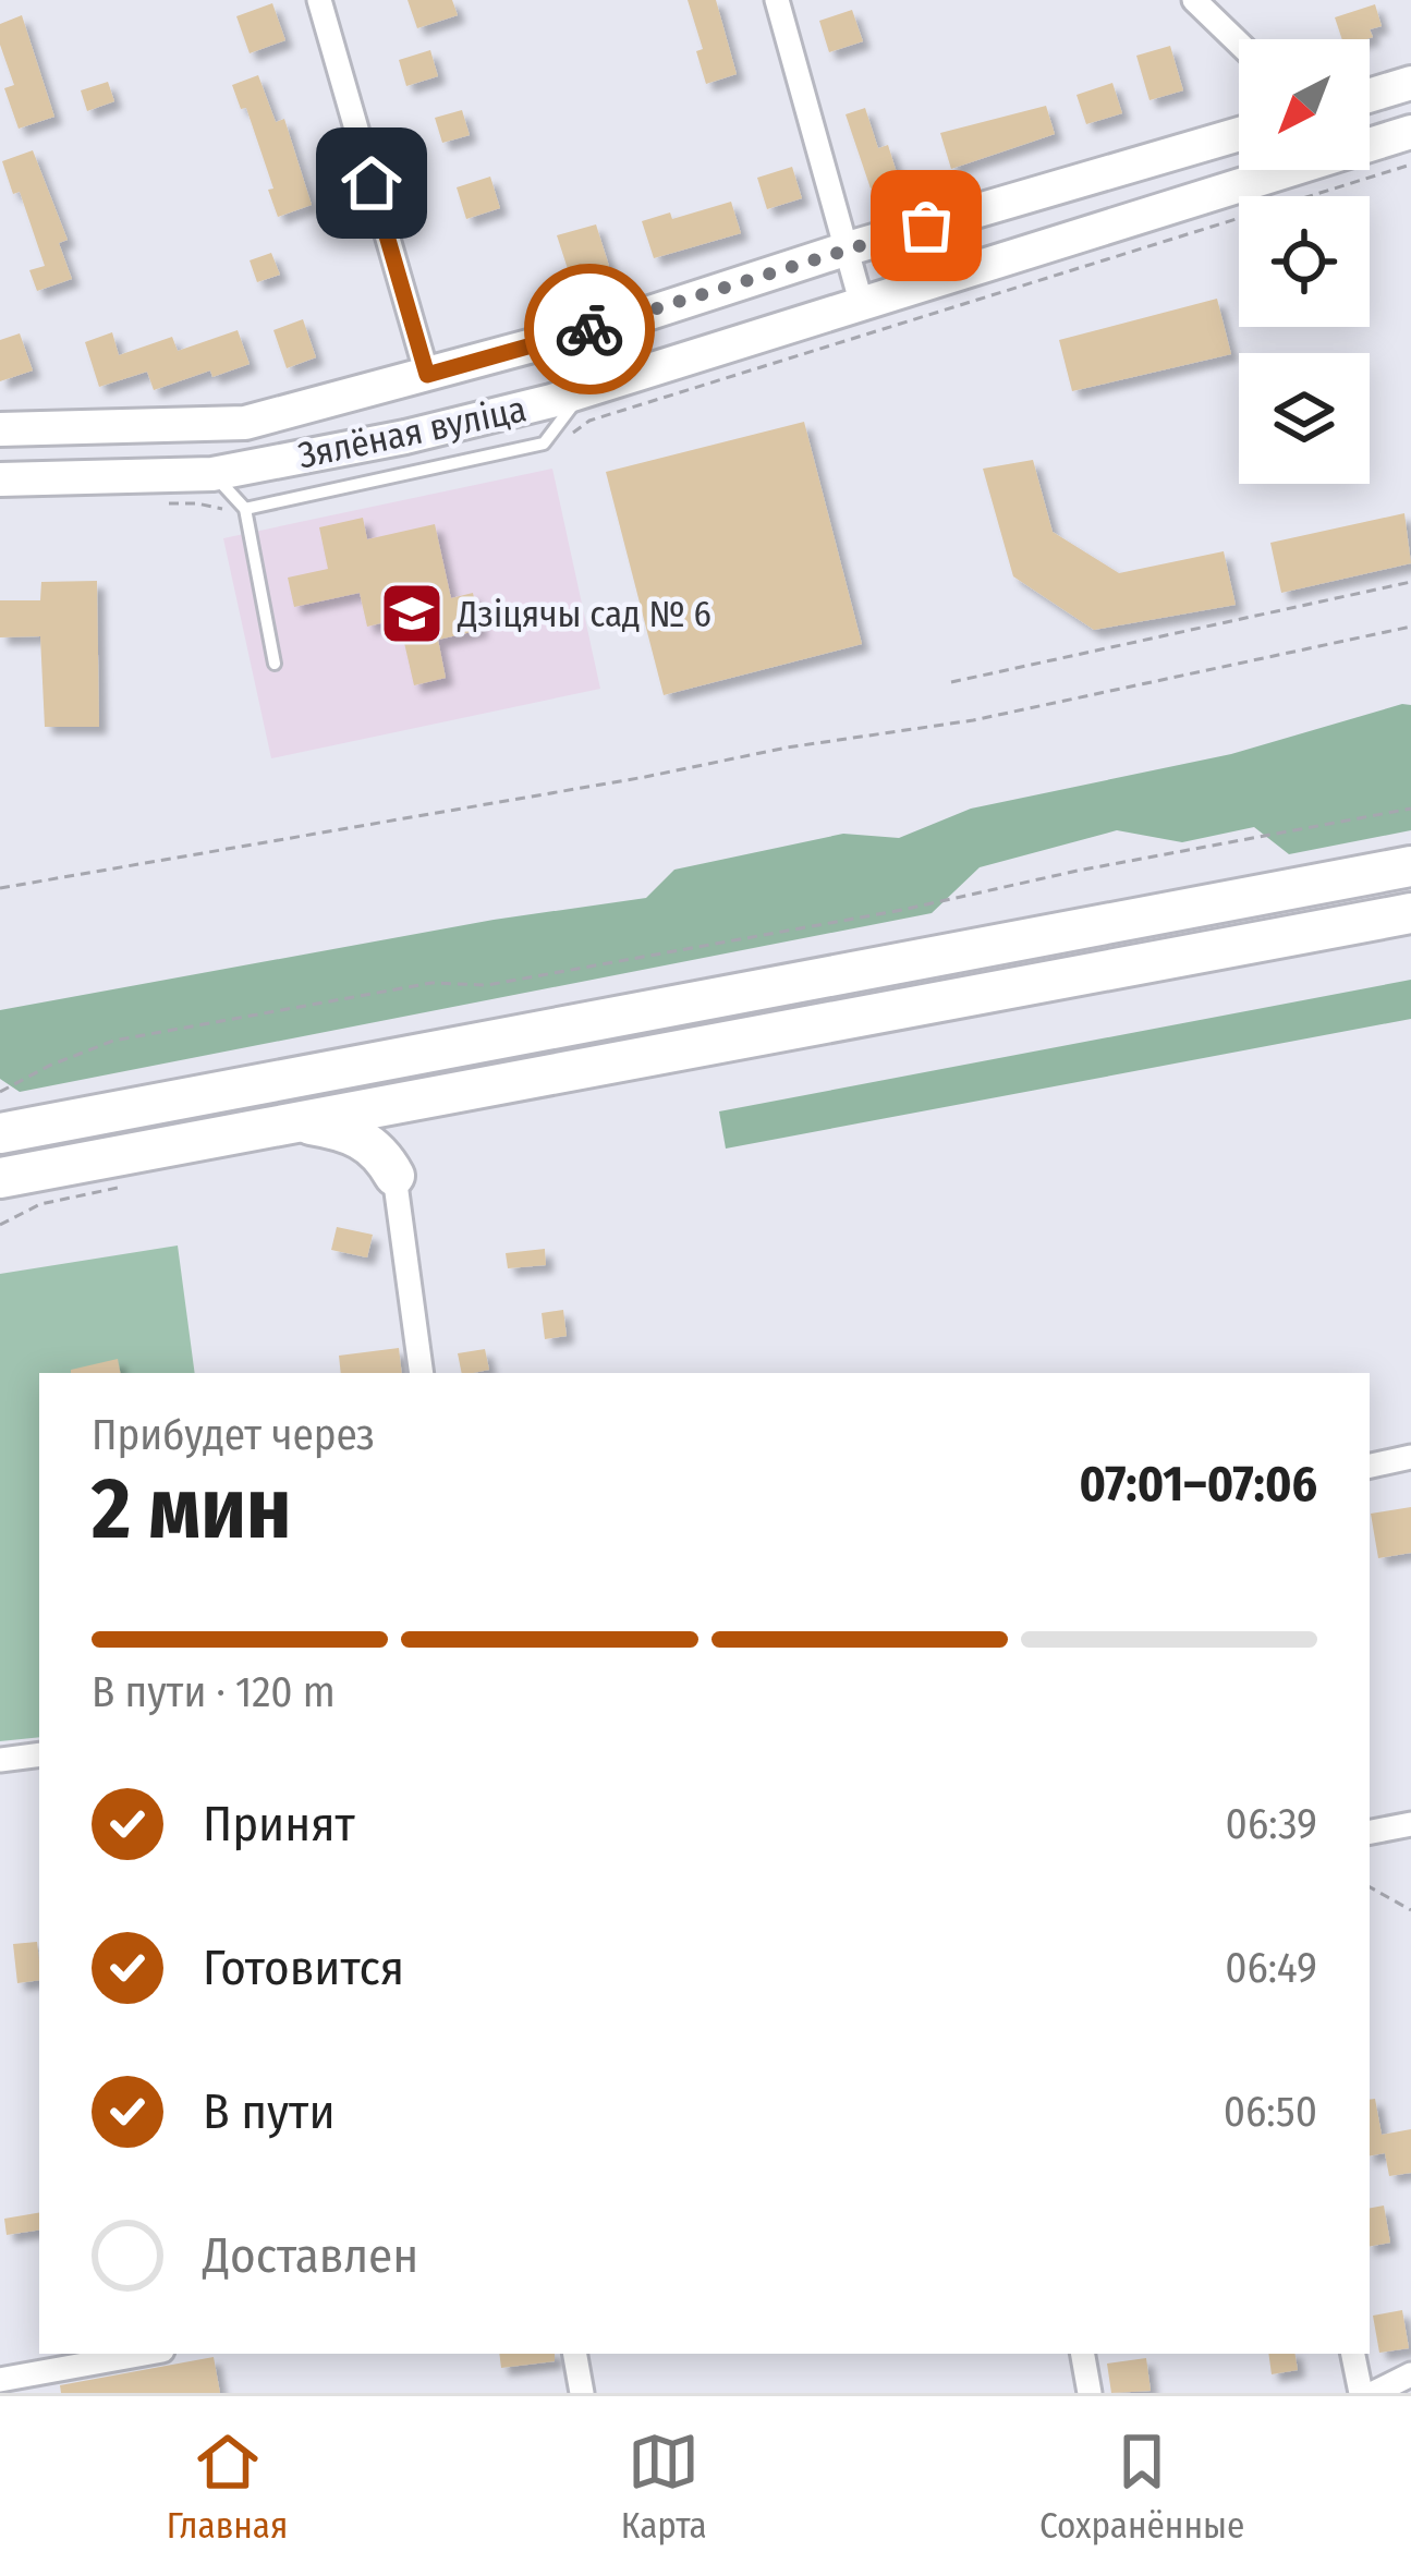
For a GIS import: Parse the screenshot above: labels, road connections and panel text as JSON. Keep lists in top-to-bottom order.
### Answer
{
  "streets": {
    "main road": ["Зялёная вуліца"]
  },
  "places": {
    "school or university": ["Дзіцячы сад № 6"]
  },
  "north": "bottom left",
  "page": {
    "heading": ["2 мин", "Прибудет через", "07:01–07:06"],
    "bar": "В пути · 120 m",
    "list": [
      ["Принят", "06:39"],
      ["Готовится", "06:49"],
      ["В пути", "06:50"],
      "Доставлен"
    ],
    "tabs": ["Главная", "Карта", "Сохранённые"]
  }
}
